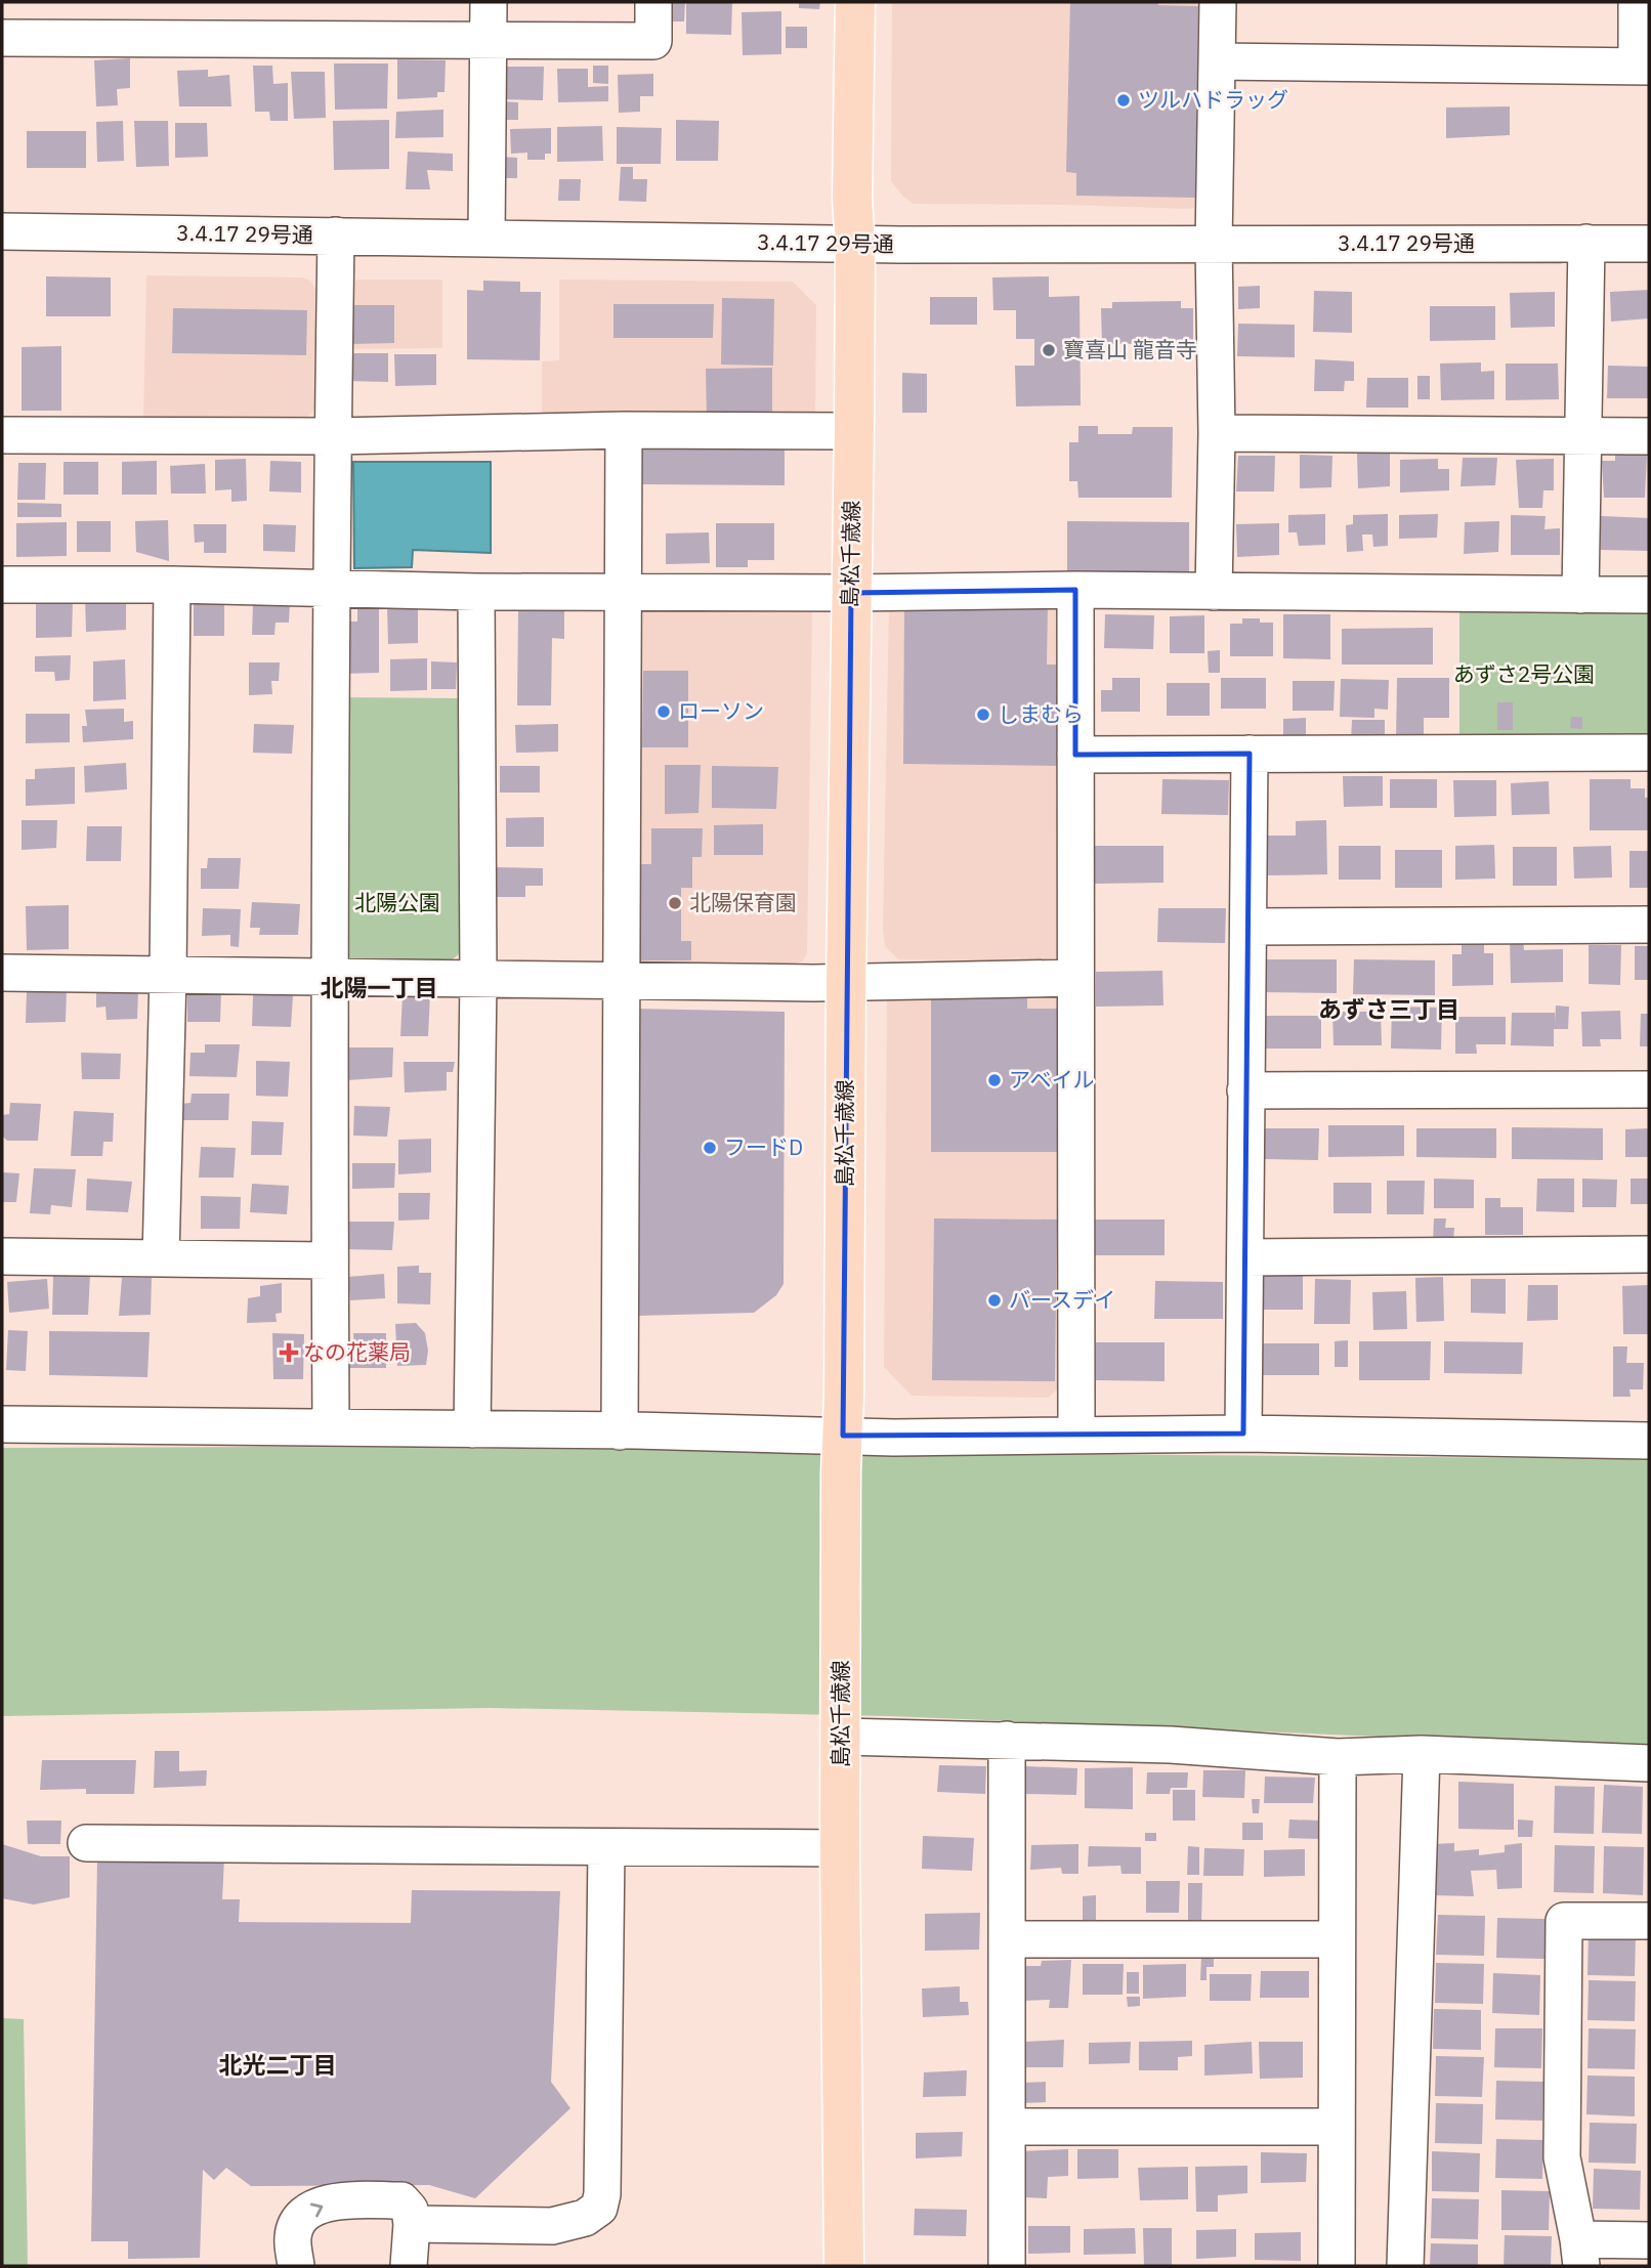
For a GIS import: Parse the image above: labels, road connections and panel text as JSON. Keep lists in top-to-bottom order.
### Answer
{
  "streets": {
    "main road": ["島松千歳線"],
    "street": ["3.4.17 29号通"]
  },
  "crossings": [
    ["3.4.17 29号通", "島松千歳線"]
  ],
  "districts": ["北陽一丁目", "あずさ三丁目", "北光二丁目"],
  "parks": ["あずさ2号公園", "北陽公園"],
  "places": {
    "other": [
      "ツルハドラッグ",
      "寶喜山 龍音寺",
      "ローソン",
      "しまむら",
      "北陽保育園",
      "アベイル",
      "フードD",
      "バースデイ"
    ],
    "health": ["なの花薬局"]
  }
}
